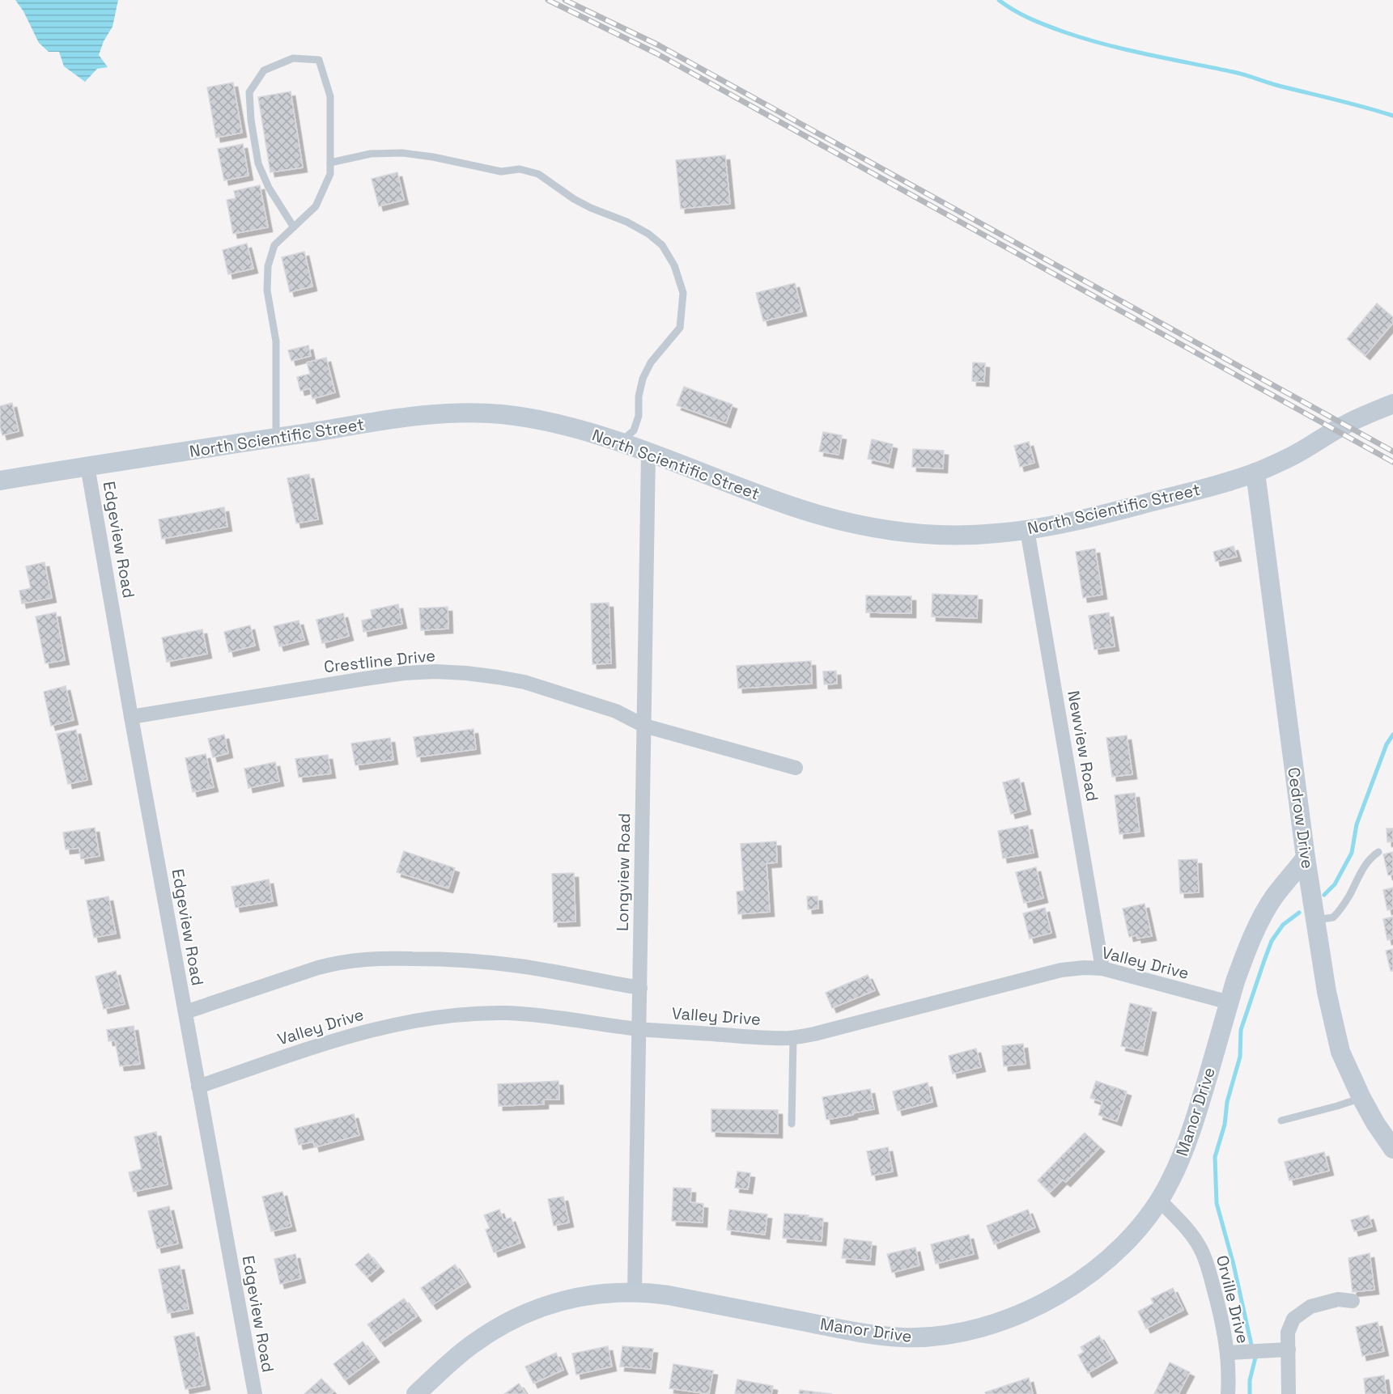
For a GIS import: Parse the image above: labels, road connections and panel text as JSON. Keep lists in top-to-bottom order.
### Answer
{
  "streets": {
    "street": [
      "North Scientific Street",
      "Edgeview Road",
      "Crestline Drive",
      "Newview Road",
      "Cedrow Drive",
      "Longview Road",
      "Valley Drive",
      "Manor Drive",
      "Orville Drive"
    ]
  },
  "crossings": [
    ["North Scientific Street", "Edgeview Road"],
    ["North Scientific Street", "Newview Road"],
    ["North Scientific Street", "Cedrow Drive"],
    ["North Scientific Street", "Longview Road"],
    ["Edgeview Road", "Crestline Drive"],
    ["Edgeview Road", "Valley Drive"],
    ["Crestline Drive", "Longview Road"],
    ["Newview Road", "Valley Drive"],
    ["Cedrow Drive", "Manor Drive"],
    ["Longview Road", "Valley Drive"],
    ["Longview Road", "Manor Drive"],
    ["Valley Drive", "Manor Drive"],
    ["Manor Drive", "Orville Drive"]
  ]
}
